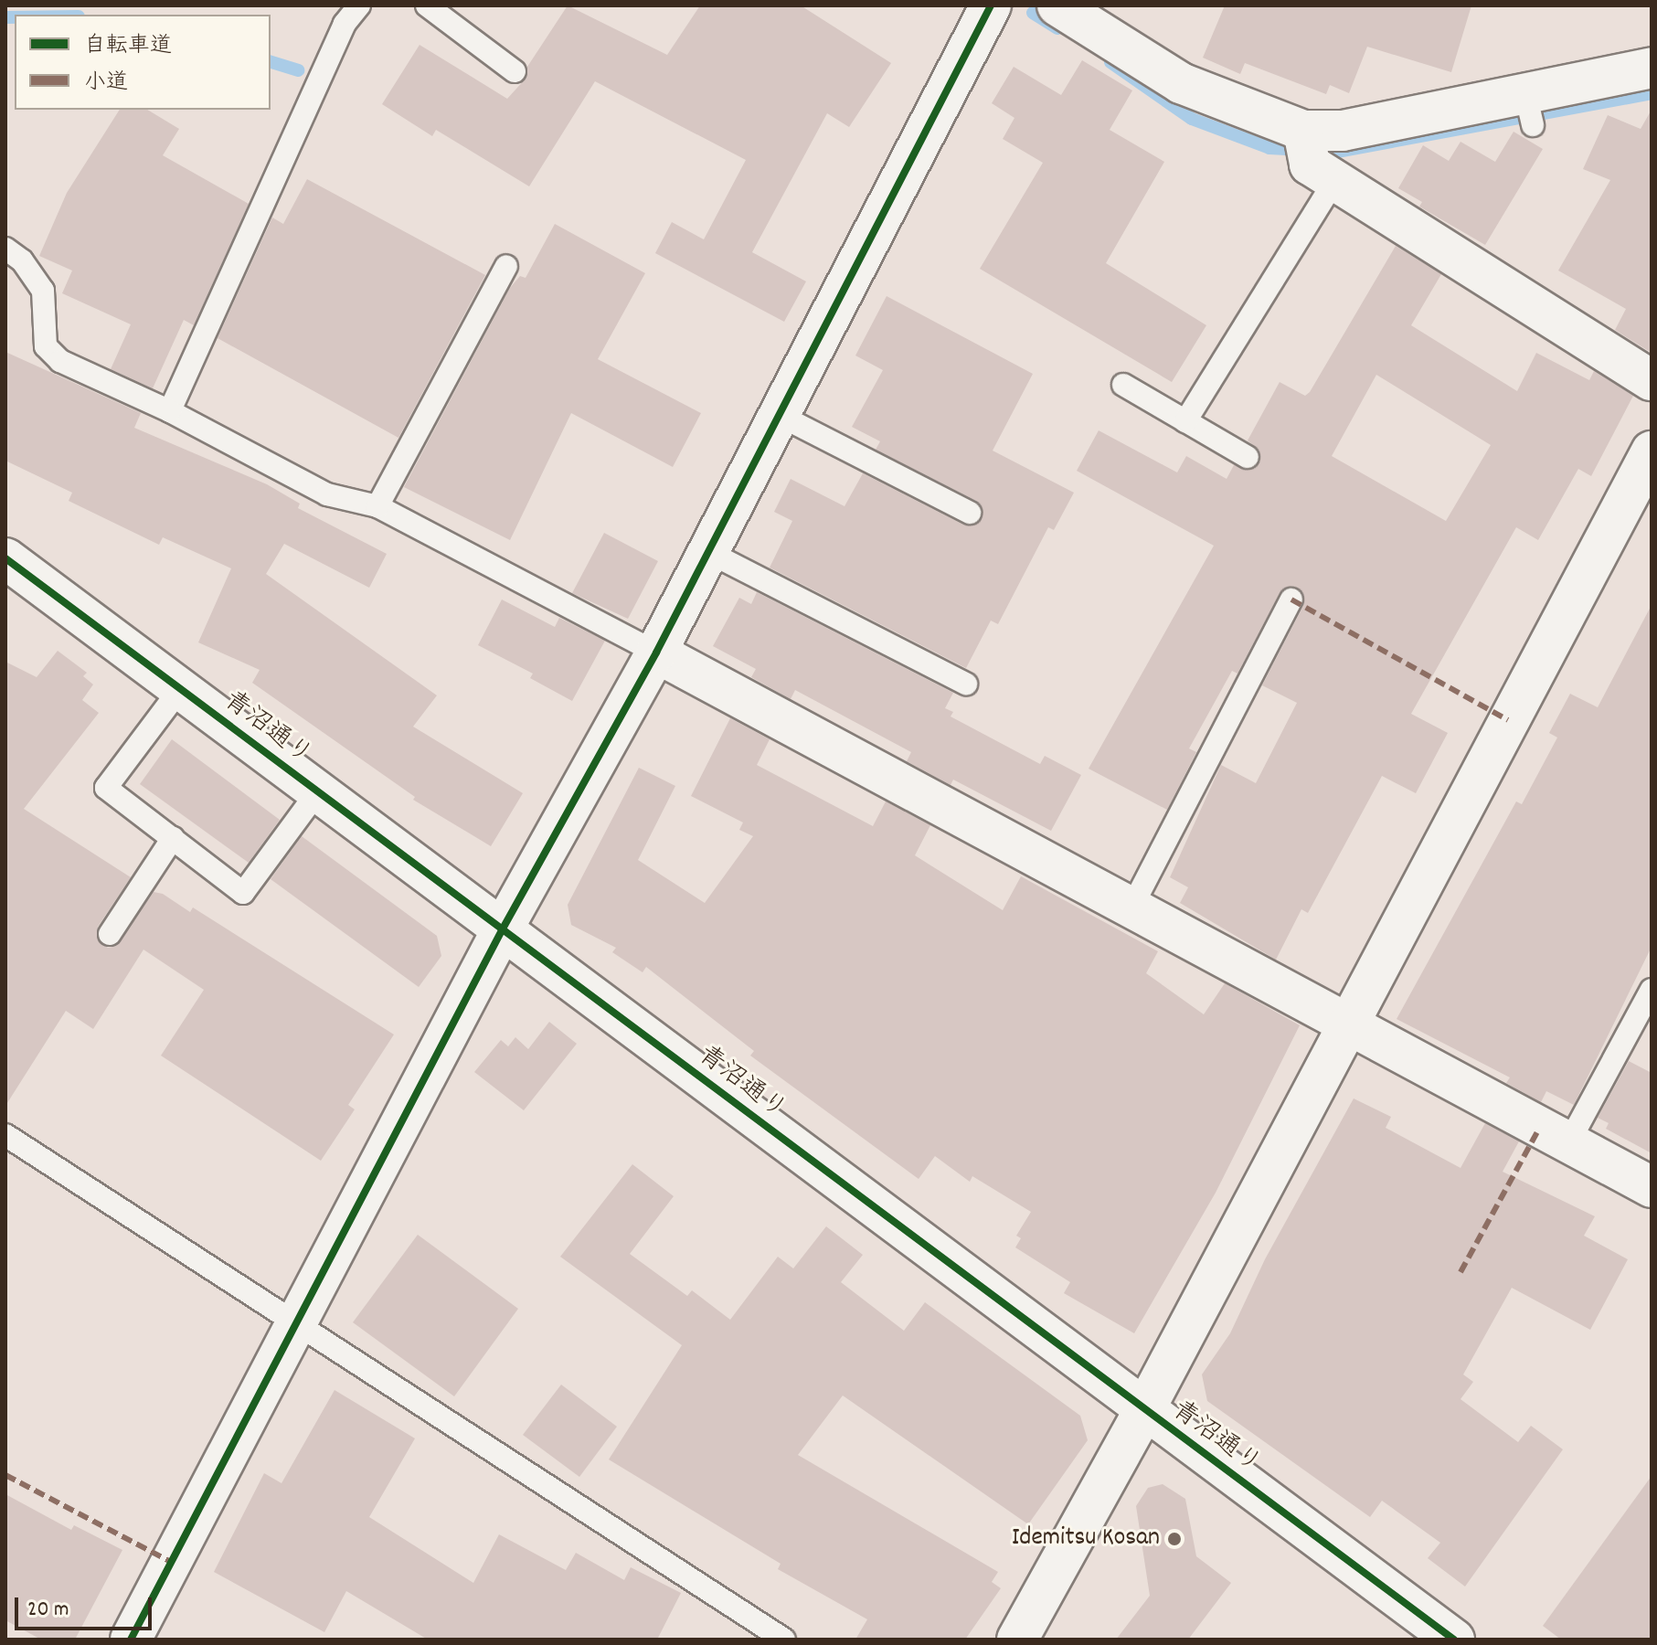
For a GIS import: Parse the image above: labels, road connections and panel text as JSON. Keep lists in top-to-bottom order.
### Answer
{
  "streets": {
    "street": ["青沼通り"]
  },
  "places": ["Idemitsu Kosan"],
  "legend": ["自転車道", "小道"],
  "scale_bar": "20 m"
}
